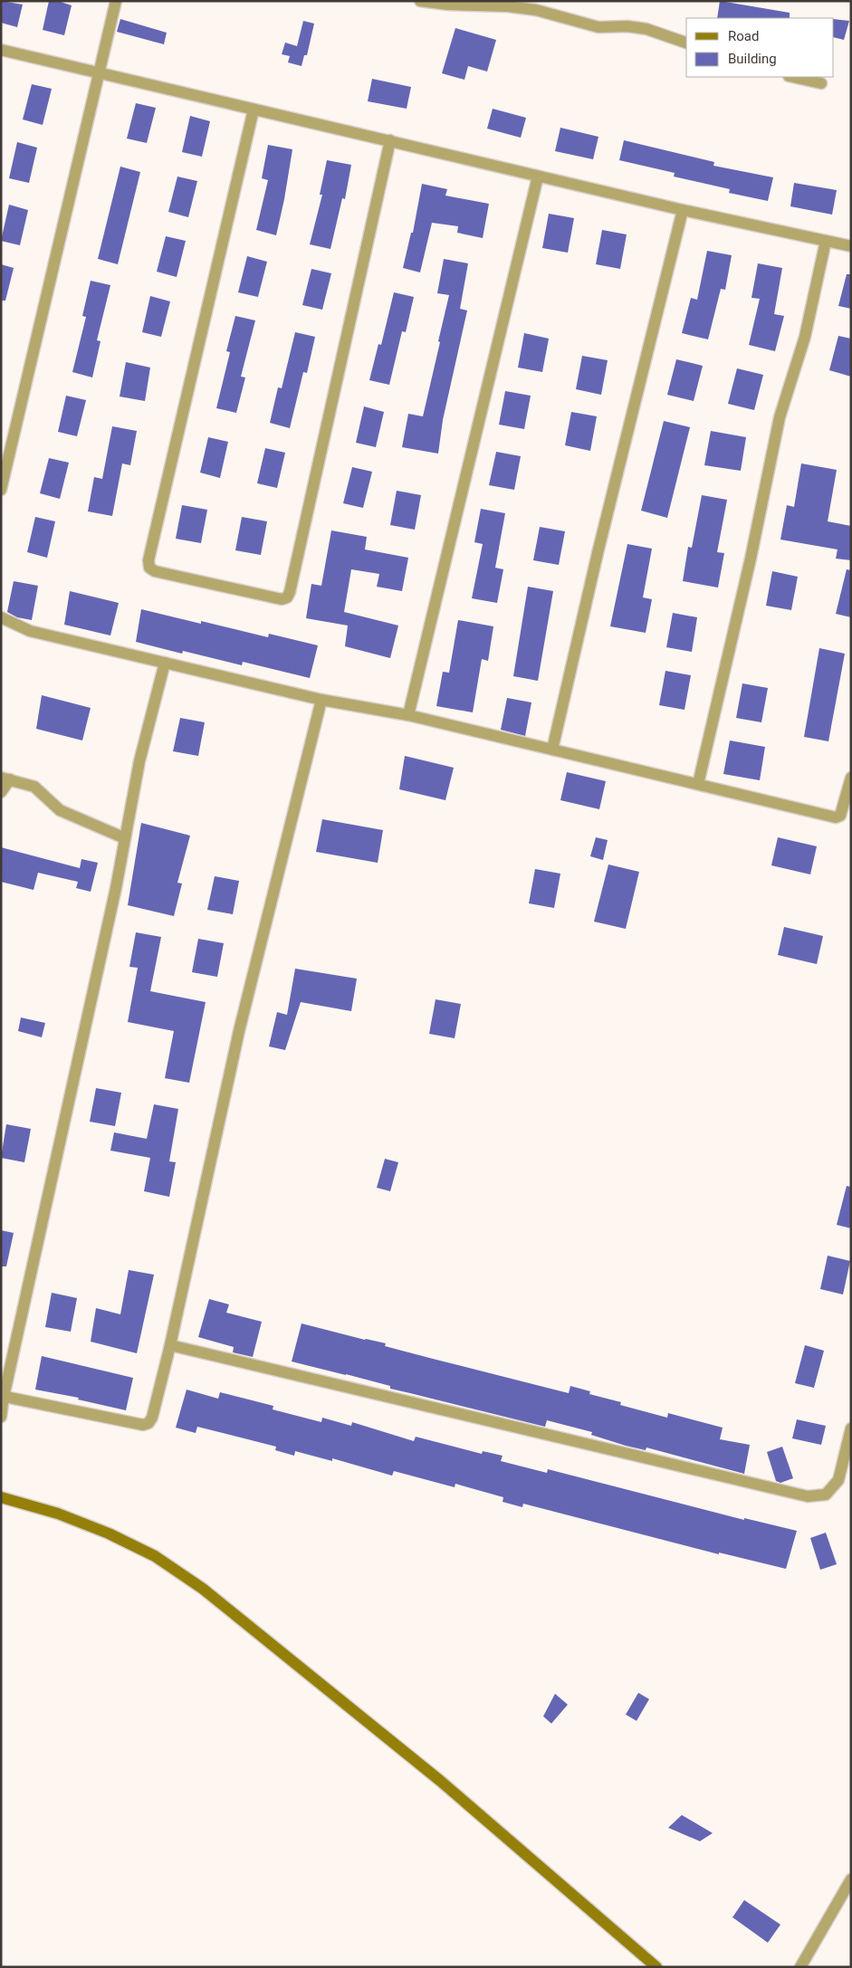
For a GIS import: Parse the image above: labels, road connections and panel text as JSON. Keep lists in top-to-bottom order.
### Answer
{
  "legend": ["Road", "Building"]
}
